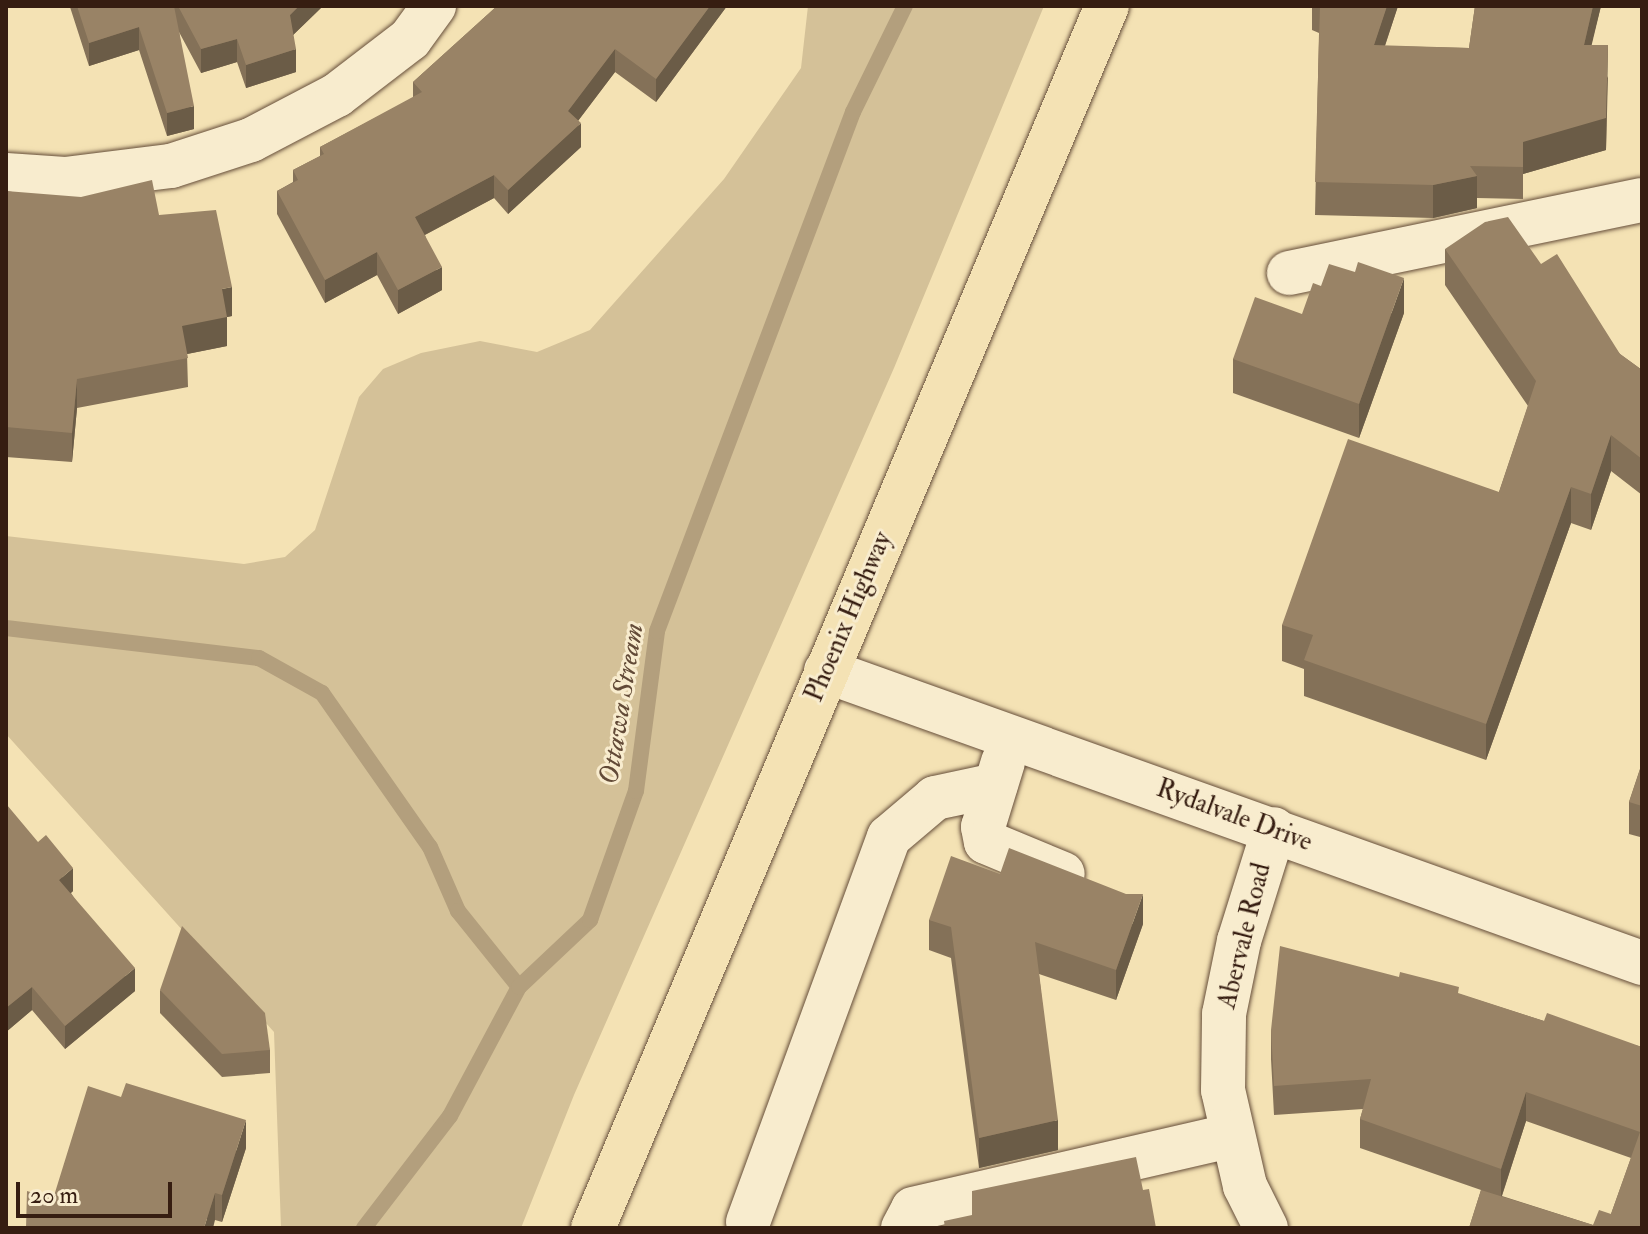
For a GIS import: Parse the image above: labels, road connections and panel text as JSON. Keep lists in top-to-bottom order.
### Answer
{
  "streets": {
    "main road": ["Phoenix Highway"],
    "street": ["Rydalvale Drive", "Abervale Road"]
  },
  "crossings": [
    ["Phoenix Highway", "Rydalvale Drive"],
    ["Rydalvale Drive", "Abervale Road"]
  ],
  "water": ["Ottawa Stream"],
  "scale_bar": "20 m"
}
